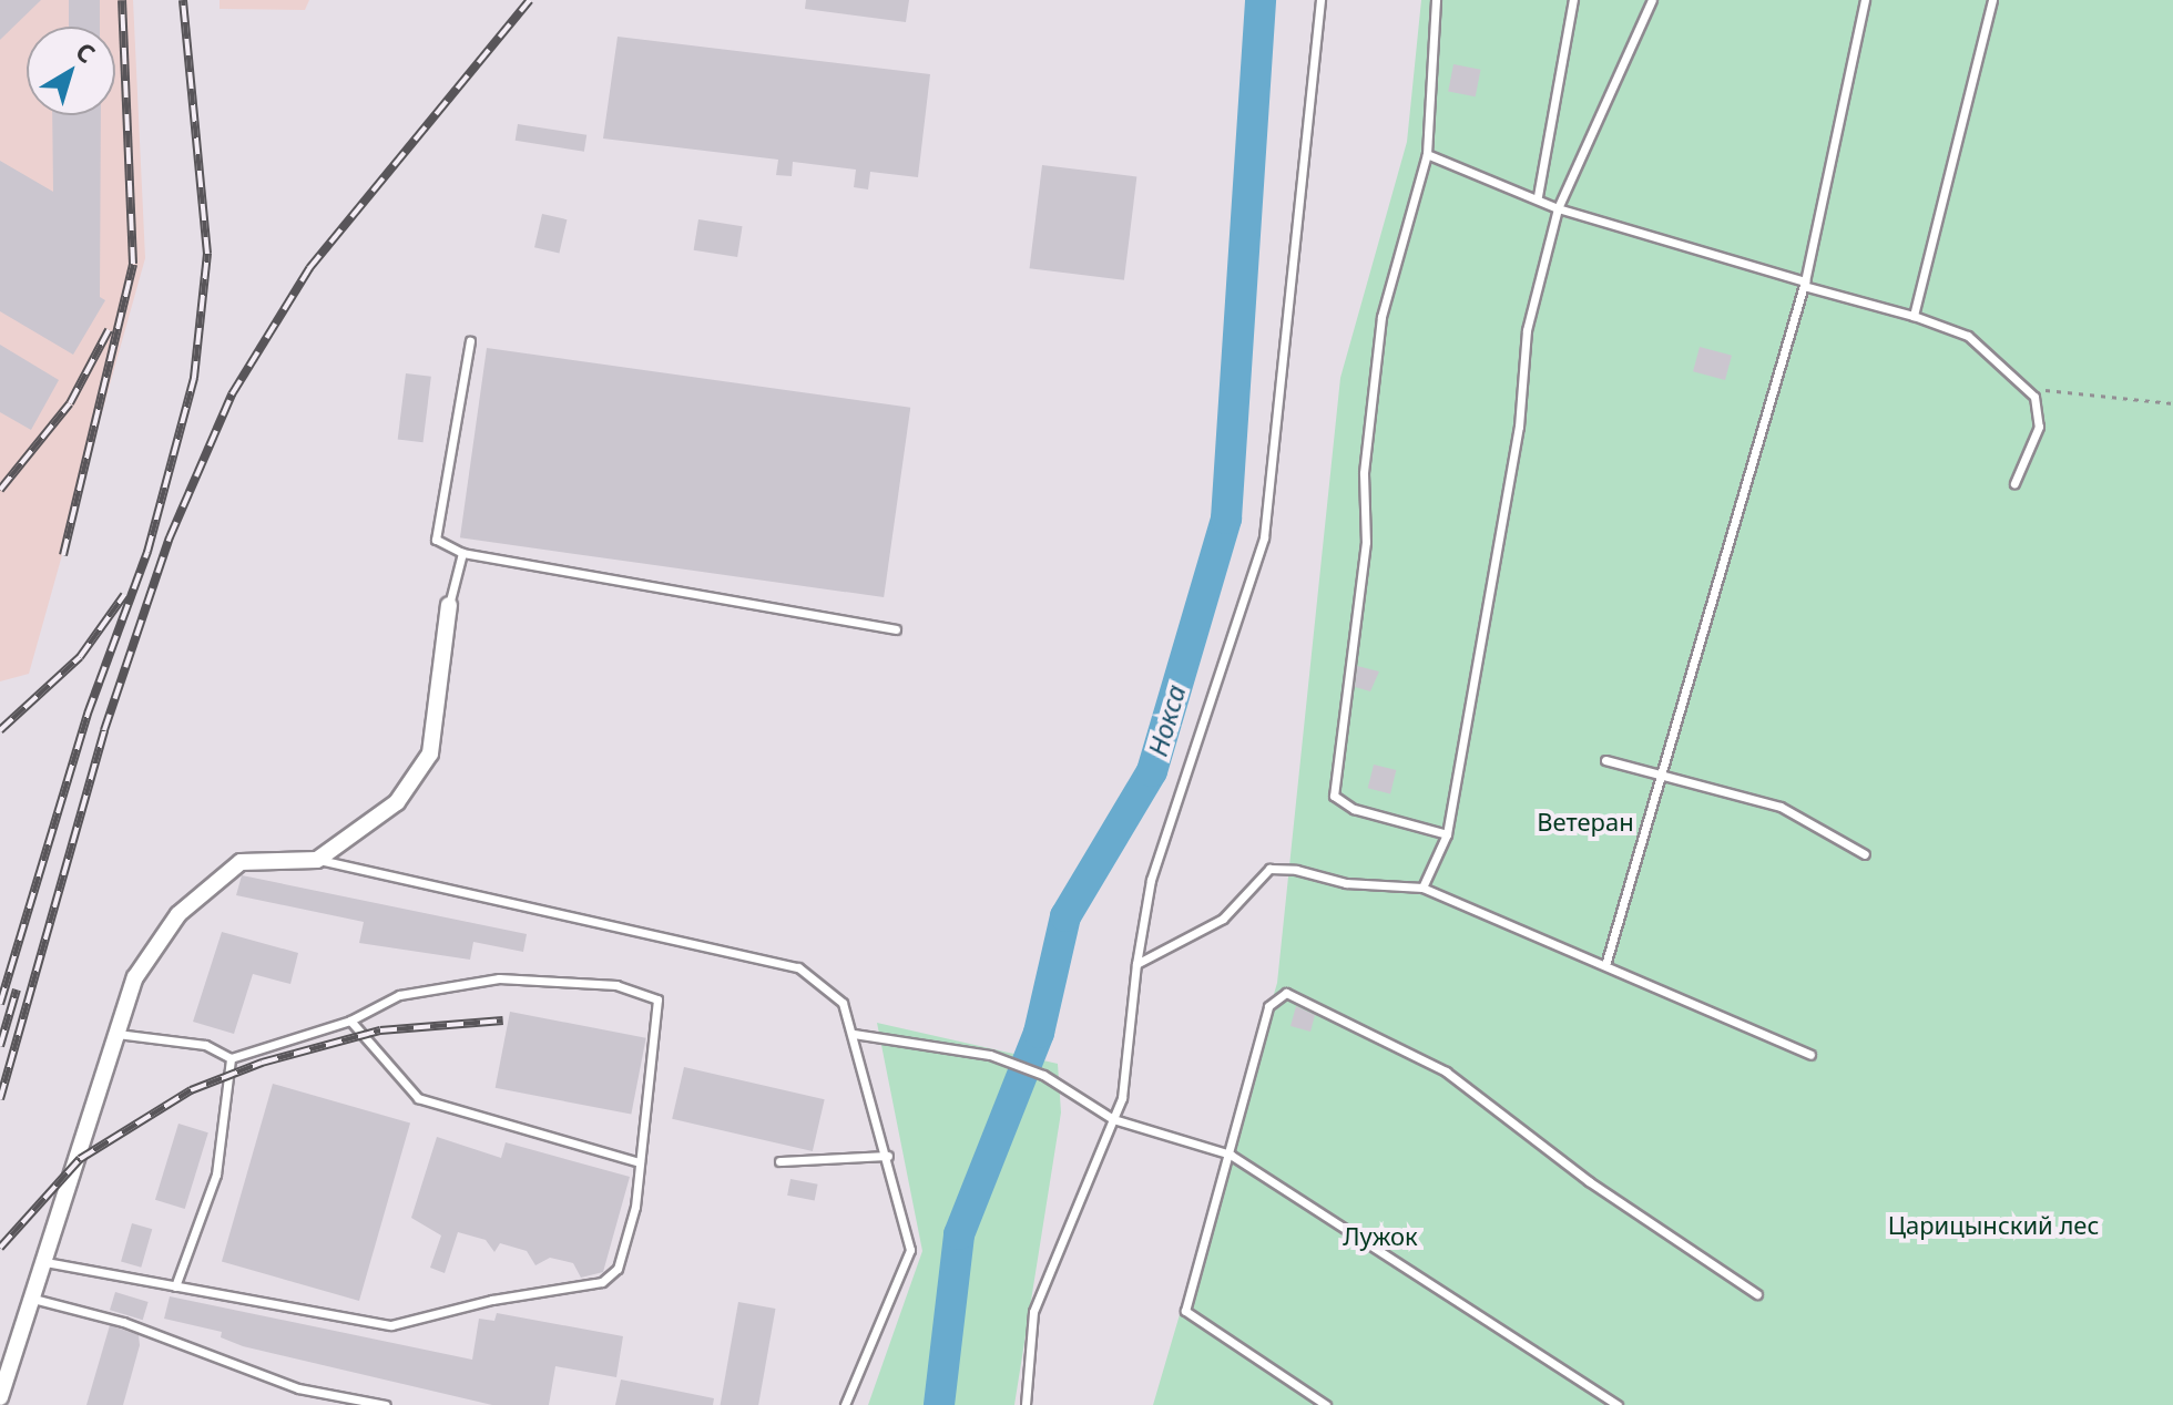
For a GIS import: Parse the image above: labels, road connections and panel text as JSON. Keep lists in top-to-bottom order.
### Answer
{
  "water": ["Нокса"],
  "parks": ["Ветеран", "Царицынский лес", "Лужок"],
  "north": "top right"
}
